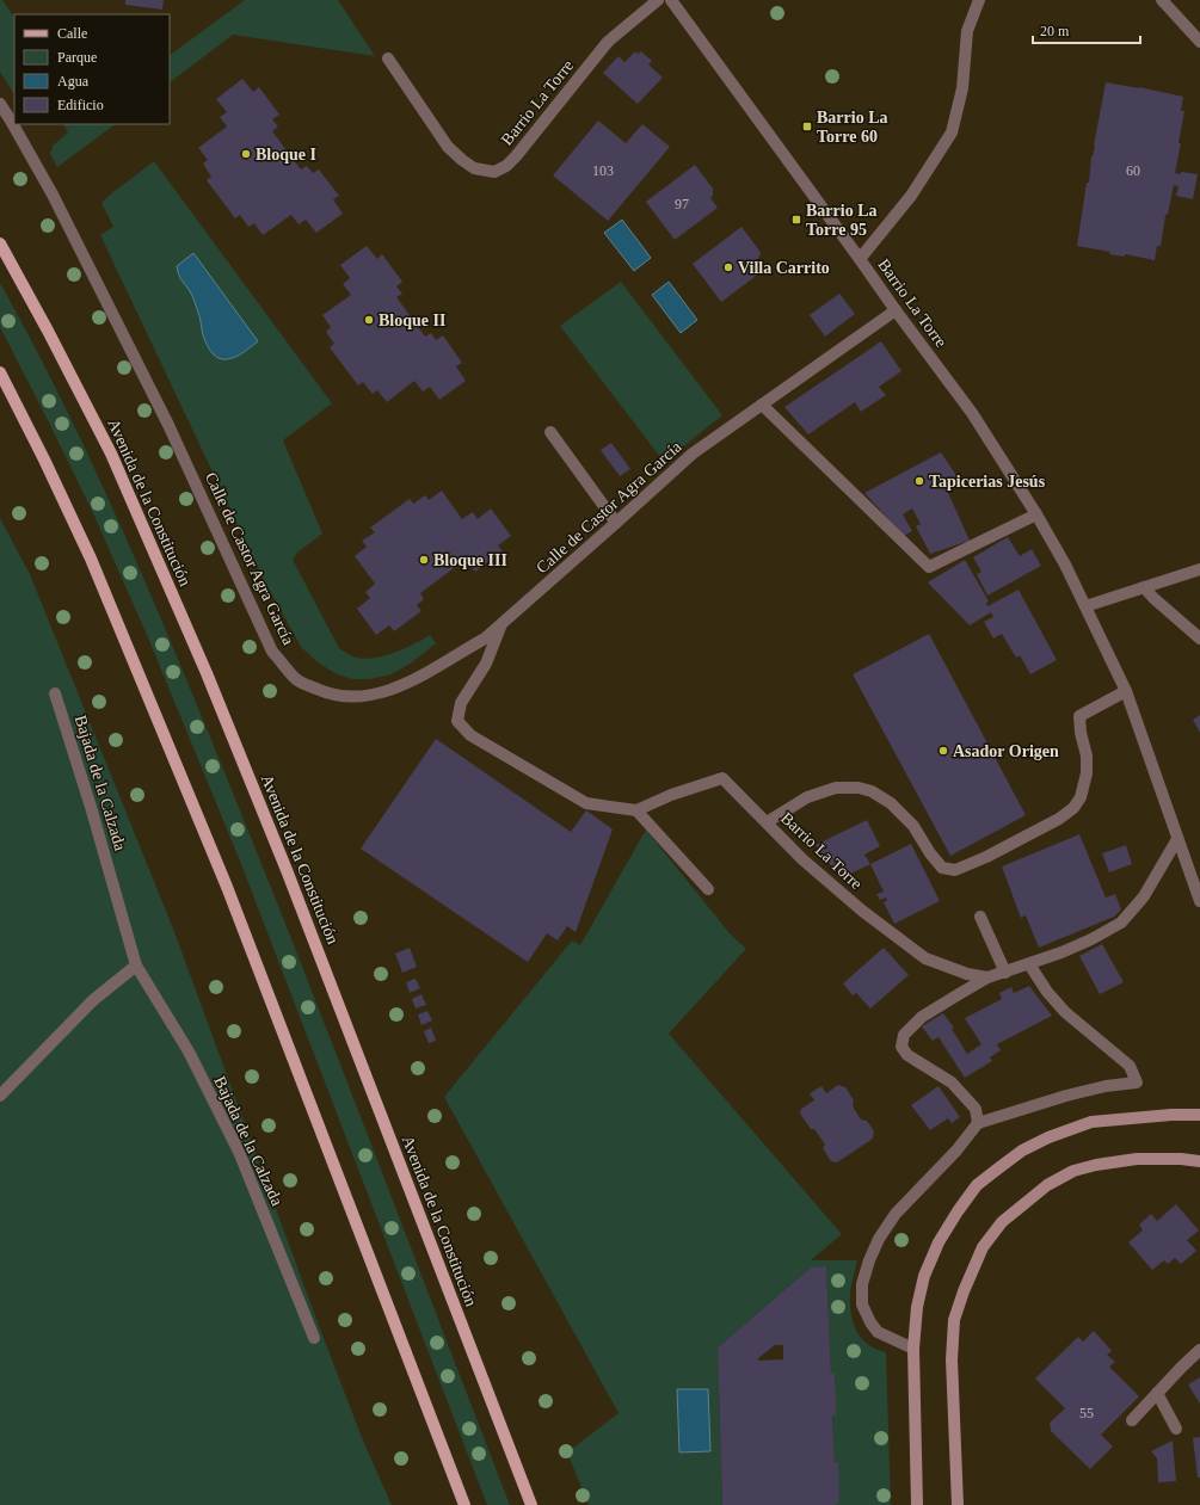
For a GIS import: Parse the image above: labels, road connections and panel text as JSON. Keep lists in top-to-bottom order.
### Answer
{
  "streets": {
    "main road": ["Avenida de la Constitución"],
    "street": ["Barrio La Torre", "Calle de Castor Agra García", "Bajada de la Calzada"]
  },
  "crossings": [
    ["Barrio La Torre", "Calle de Castor Agra García"]
  ],
  "places": {
    "transit": ["Barrio La Torre 60", "Barrio La Torre 95"],
    "other": [
      "Bloque I",
      "Villa Carrito",
      "Bloque II",
      "Tapicerias Jesús",
      "Bloque III",
      "Asador Origen"
    ]
  },
  "house_numbers": [
    "103",
    "60",
    "97",
    "55"
  ],
  "legend": [
    "Calle",
    "Parque",
    "Agua",
    "Edificio"
  ],
  "scale_bar": "20 m"
}
